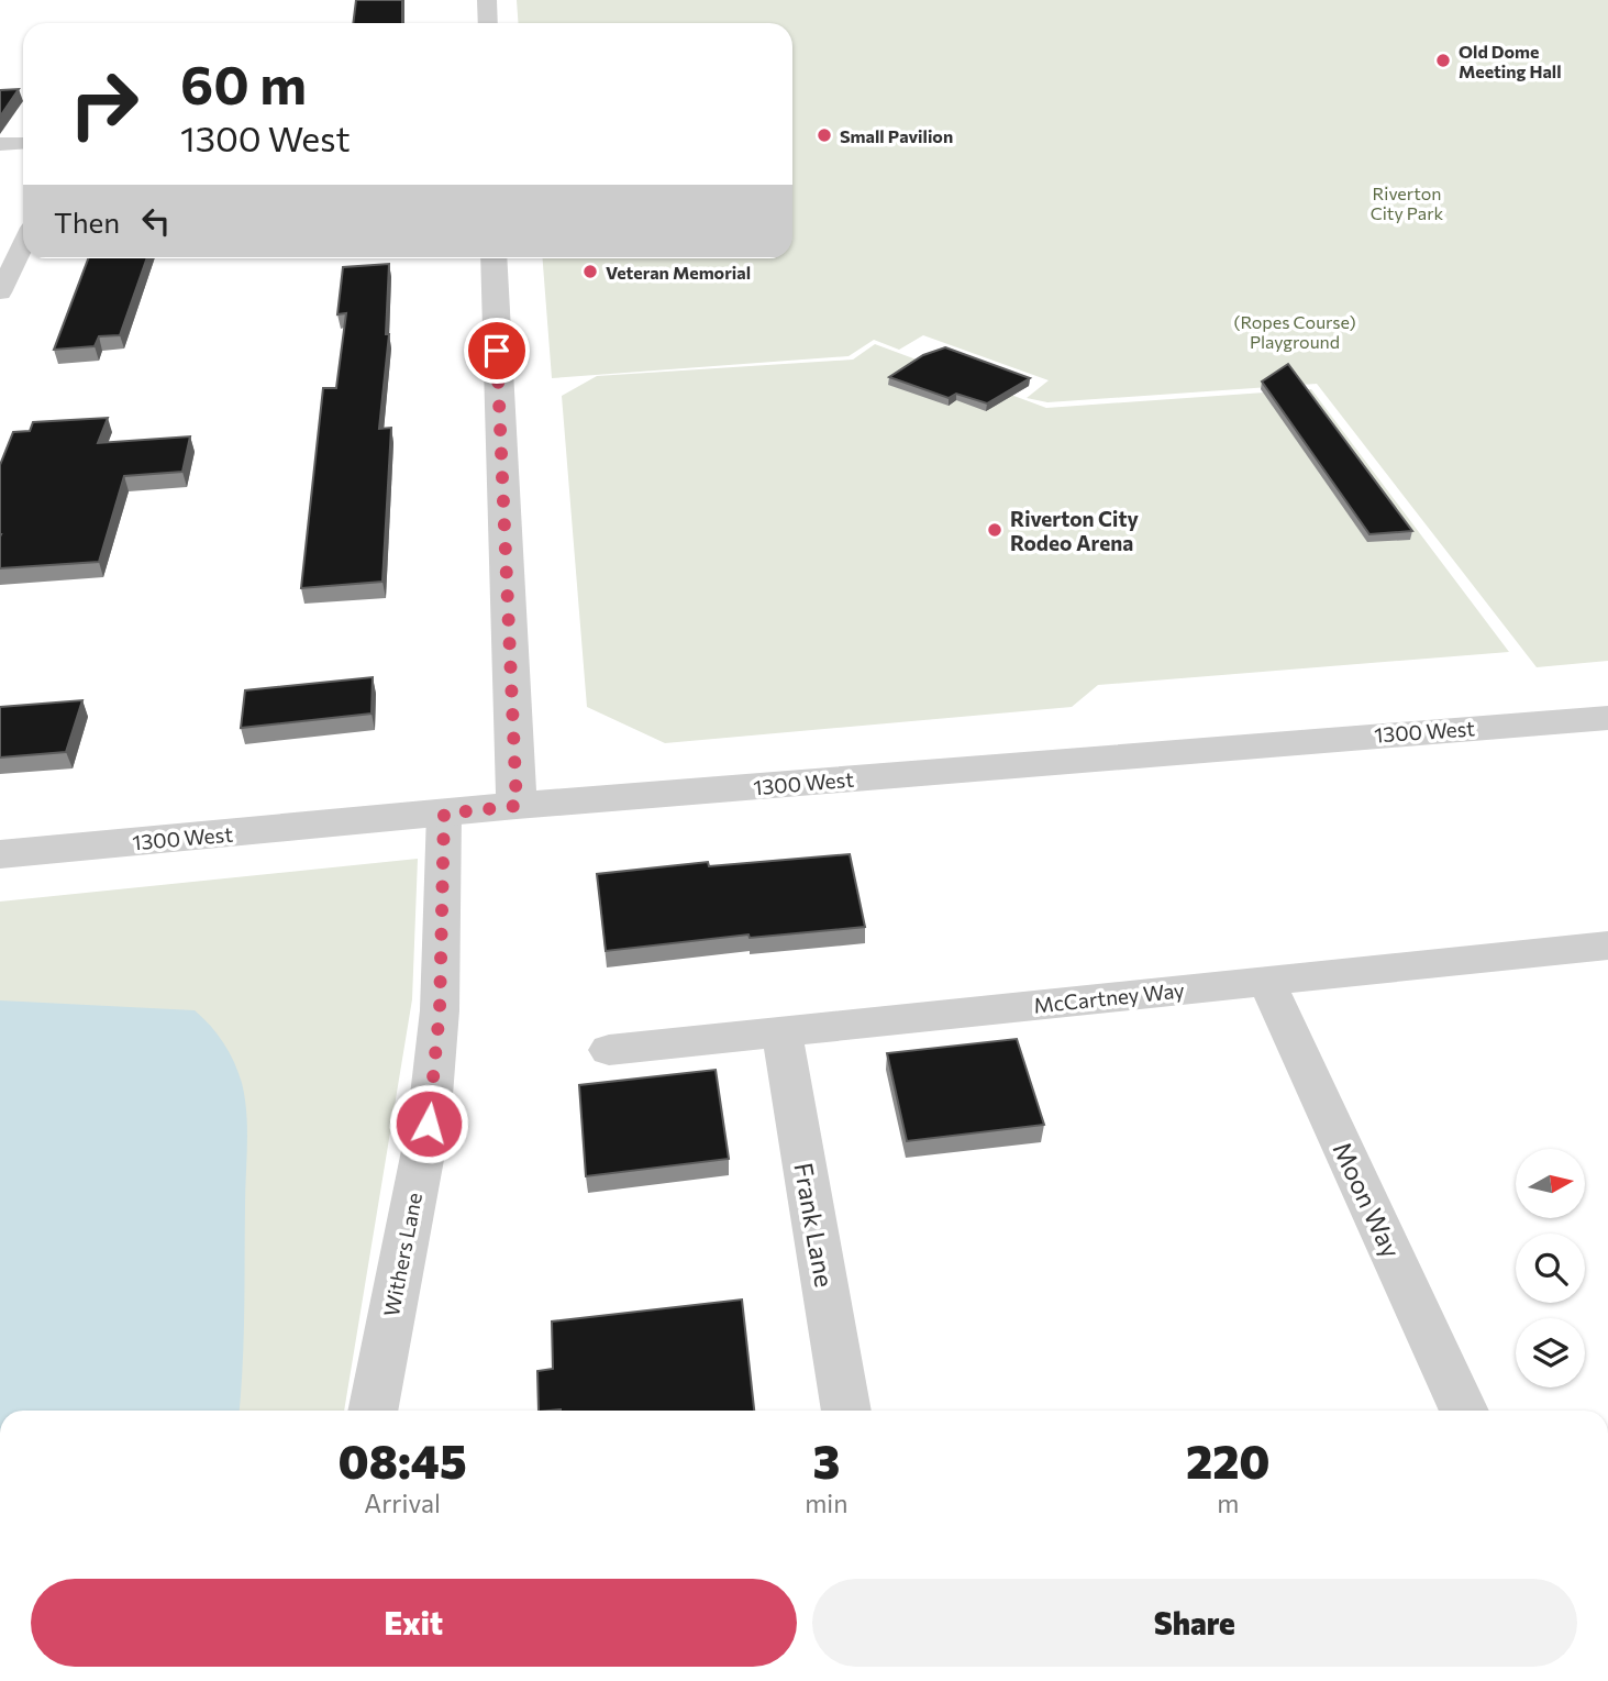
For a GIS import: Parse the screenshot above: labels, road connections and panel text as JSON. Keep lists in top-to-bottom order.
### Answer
{
  "streets": {
    "street": [
      "1300 West",
      "McCartney Way",
      "Moon Way",
      "Frank Lane",
      "Withers Lane"
    ]
  },
  "crossings": [
    ["1300 West", "Withers Lane"],
    ["McCartney Way", "Moon Way"],
    ["McCartney Way", "Frank Lane"]
  ],
  "parks": ["Riverton City Park", "(Ropes Course) Playground"],
  "places": [
    "Old Dome Meeting Hall",
    "Small Pavilion",
    "Veteran Memorial",
    "Riverton City Rodeo Arena"
  ],
  "north": "right",
  "page": {
    "turn": ["60 m", "1300 West"],
    "then": "Then",
    "eta": [
      "08:45",
      "Arrival",
      "3",
      "min",
      "220",
      "m"
    ],
    "buttons": ["Exit", "Share"]
  }
}
